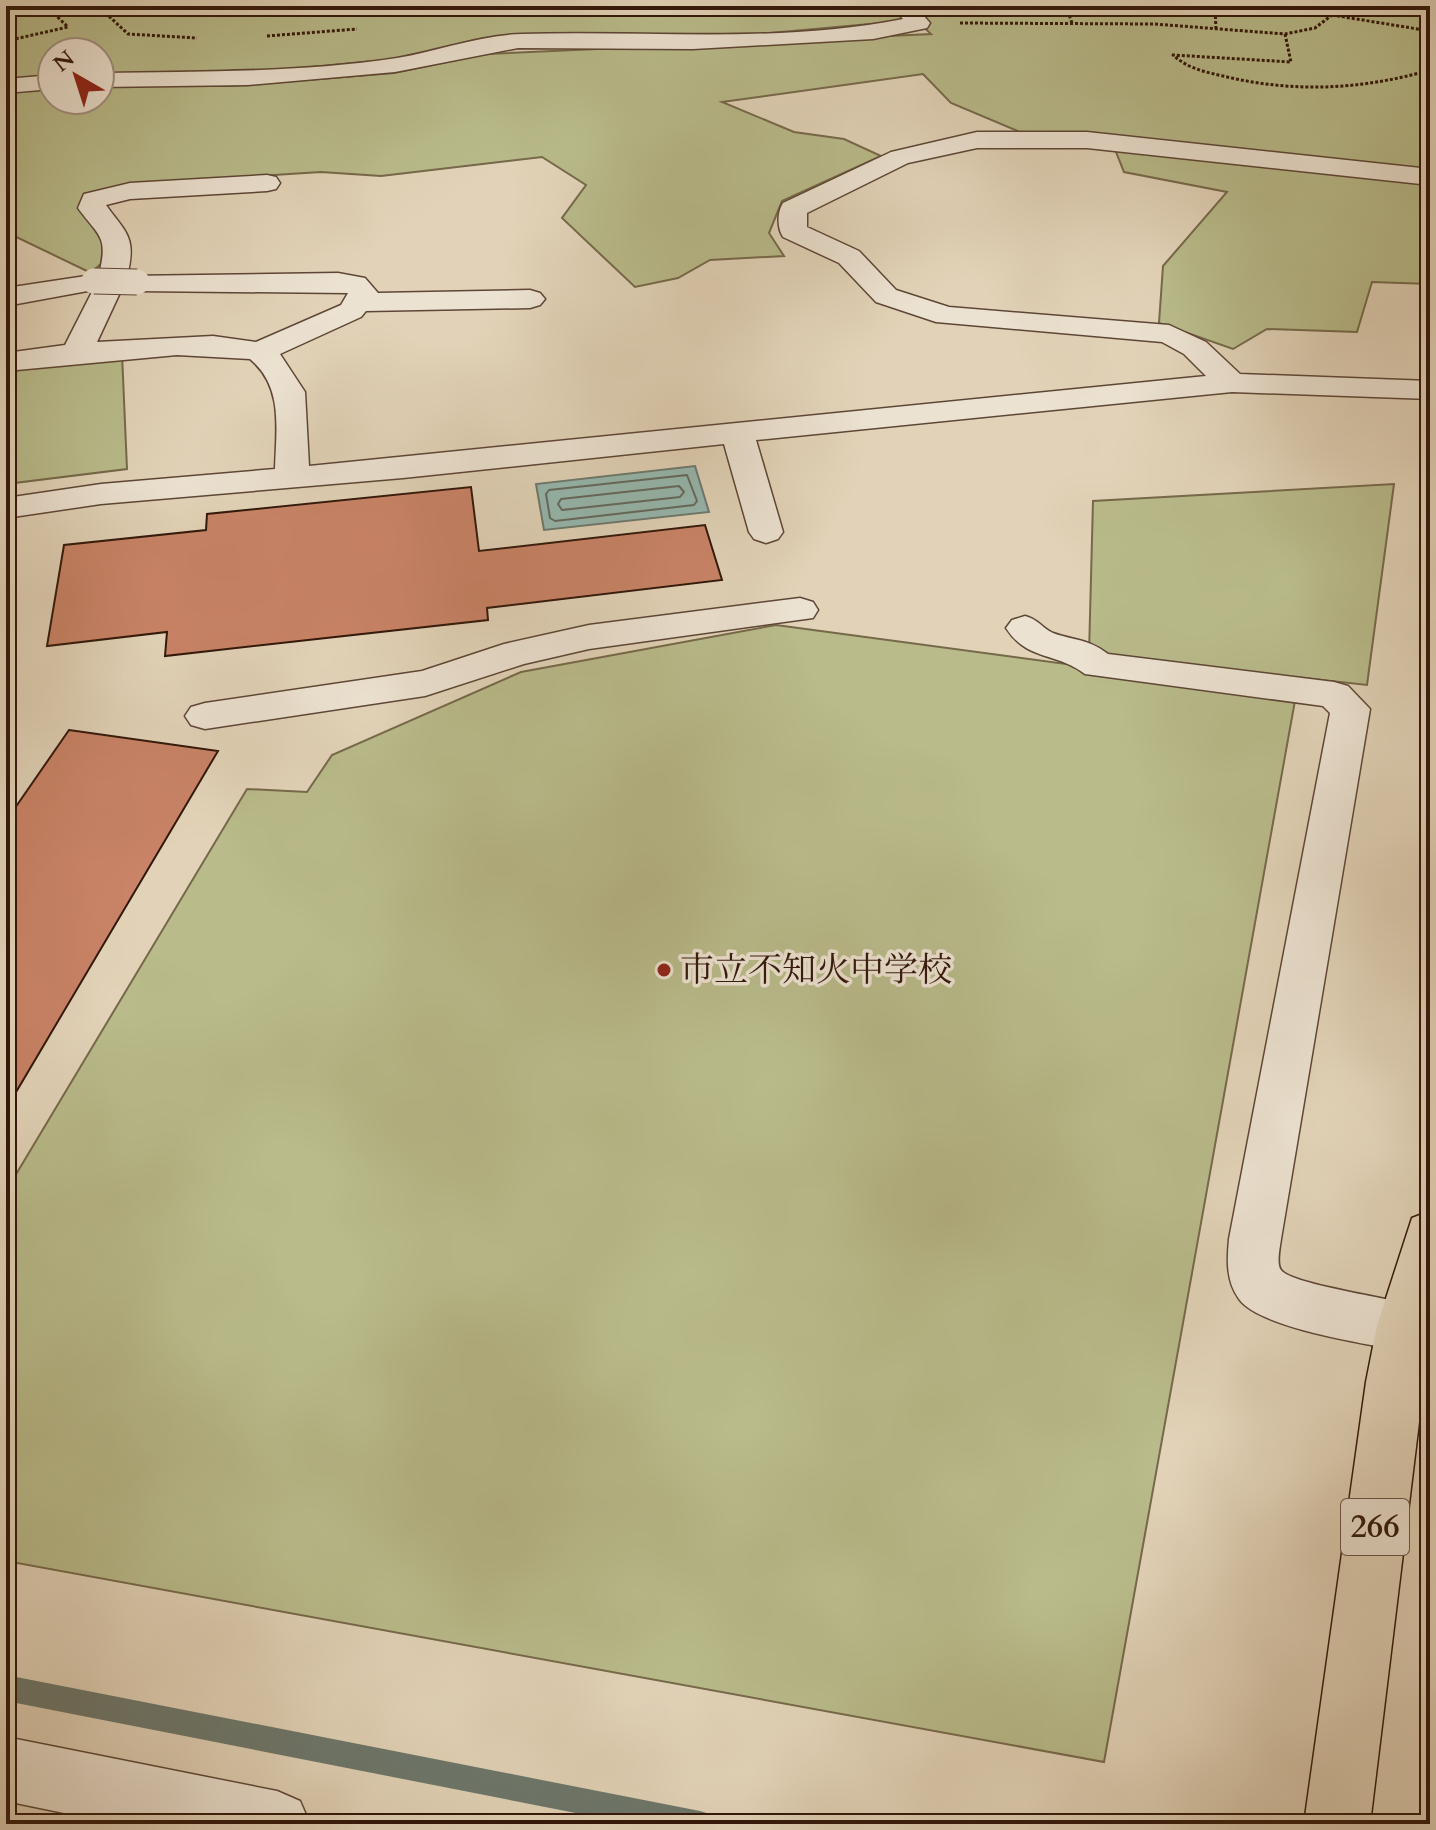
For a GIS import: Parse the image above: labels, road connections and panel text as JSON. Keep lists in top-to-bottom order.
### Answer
{
  "streets": {
    "highway": ["266"]
  },
  "places": ["市立不知火中学校"],
  "north": "top left"
}
